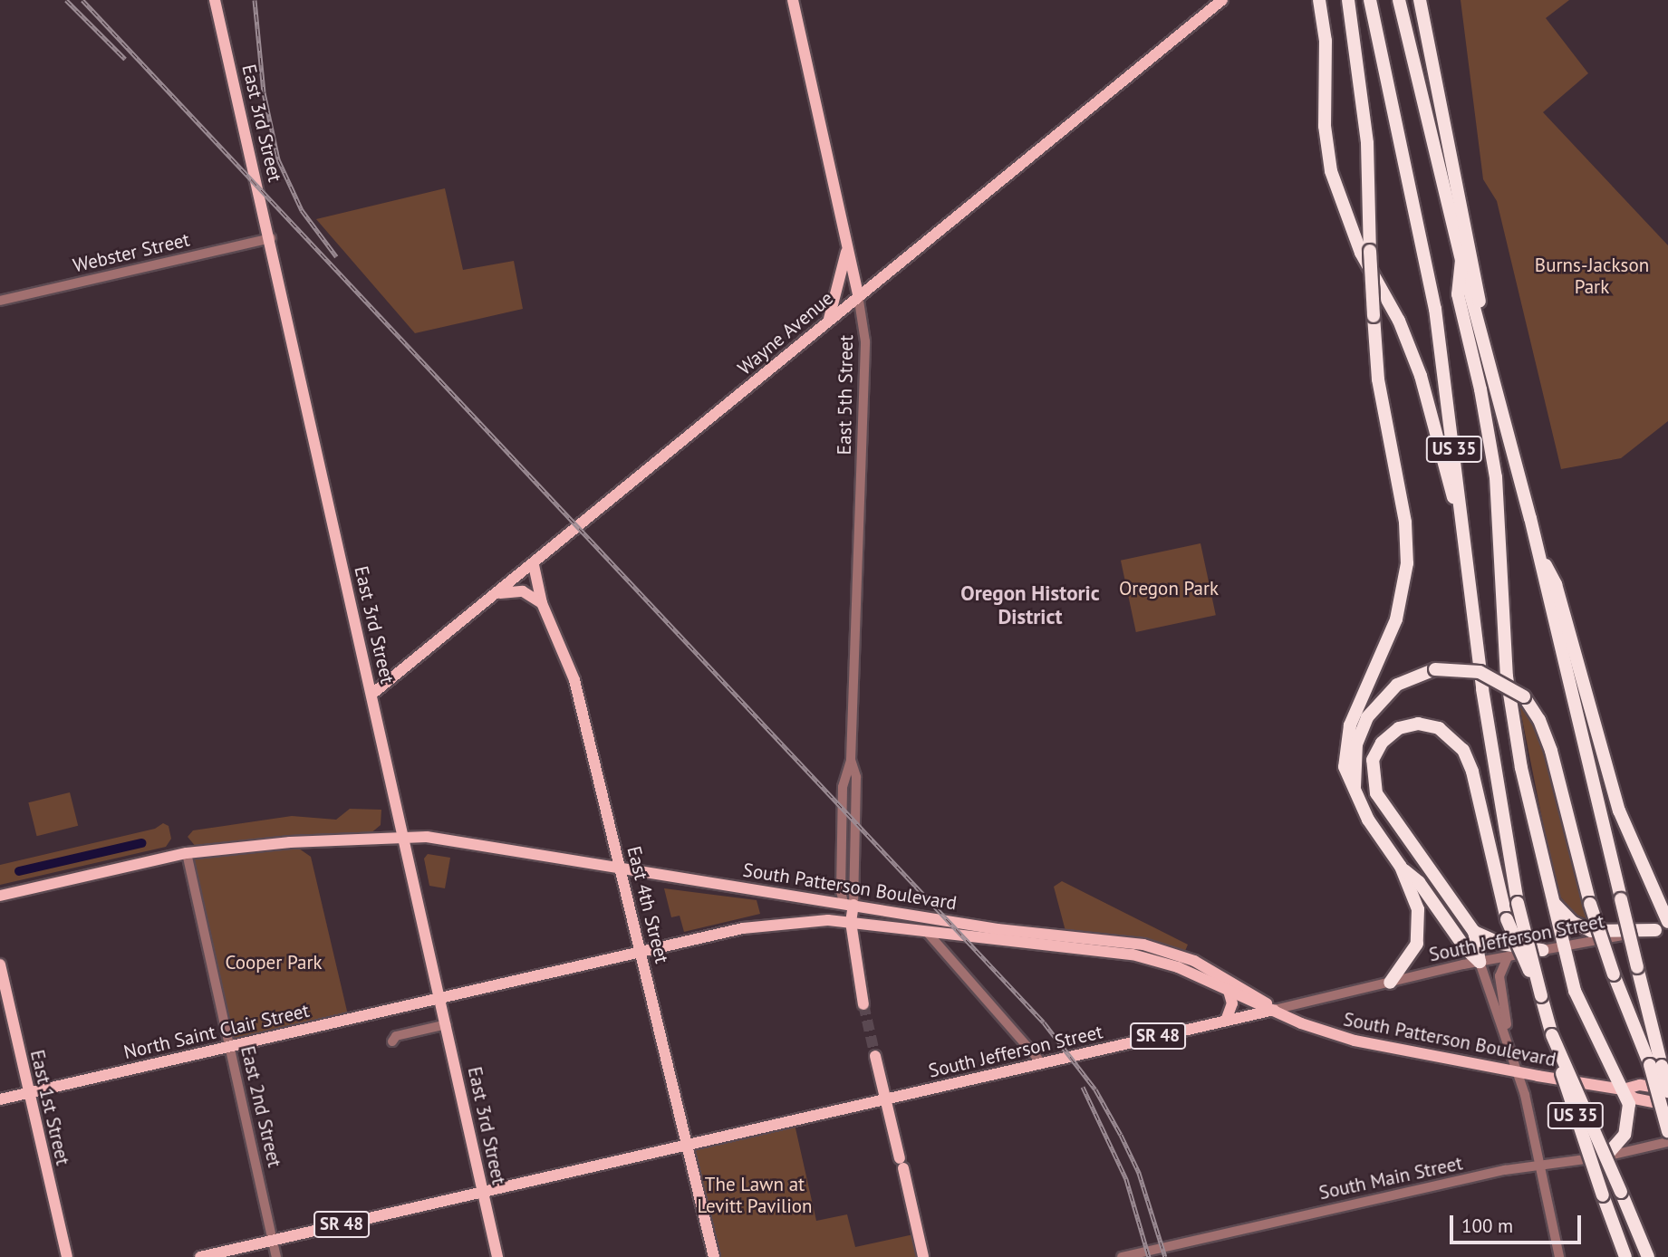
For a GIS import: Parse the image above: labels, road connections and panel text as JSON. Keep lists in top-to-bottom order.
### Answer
{
  "streets": {
    "highway": ["US 35"],
    "main road": [
      "East 3rd Street",
      "Wayne Avenue",
      "East 5th Street",
      "South Patterson Boulevard",
      "East 4th Street",
      "South Jefferson Street",
      "North Saint Clair Street",
      "SR 48",
      "East 1st Street"
    ],
    "street": ["Webster Street", "East 2nd Street", "South Main Street"]
  },
  "crossings": [
    ["East 3rd Street", "Webster Street"],
    ["East 3rd Street", "Wayne Avenue"],
    ["East 3rd Street", "South Patterson Boulevard"],
    ["East 3rd Street", "South Jefferson Street"],
    ["East 3rd Street", "North Saint Clair Street"],
    ["East 3rd Street", "SR 48"],
    ["Wayne Avenue", "East 5th Street"],
    ["Wayne Avenue", "East 4th Street"],
    ["East 5th Street", "South Patterson Boulevard"],
    ["US 35", "South Patterson Boulevard"],
    ["South Patterson Boulevard", "East 4th Street"],
    ["South Patterson Boulevard", "South Jefferson Street"],
    ["South Patterson Boulevard", "North Saint Clair Street"],
    ["South Patterson Boulevard", "East 2nd Street"],
    ["East 4th Street", "South Jefferson Street"],
    ["East 4th Street", "North Saint Clair Street"],
    ["South Jefferson Street", "SR 48"],
    ["North Saint Clair Street", "East 2nd Street"],
    ["North Saint Clair Street", "East 1st Street"],
    ["SR 48", "East 2nd Street"]
  ],
  "districts": ["Oregon Historic District"],
  "parks": [
    "Burns-Jackson Park",
    "Oregon Park",
    "Cooper Park",
    "The Lawn at Levitt Pavilion"
  ],
  "scale_bar": "100 m"
}
